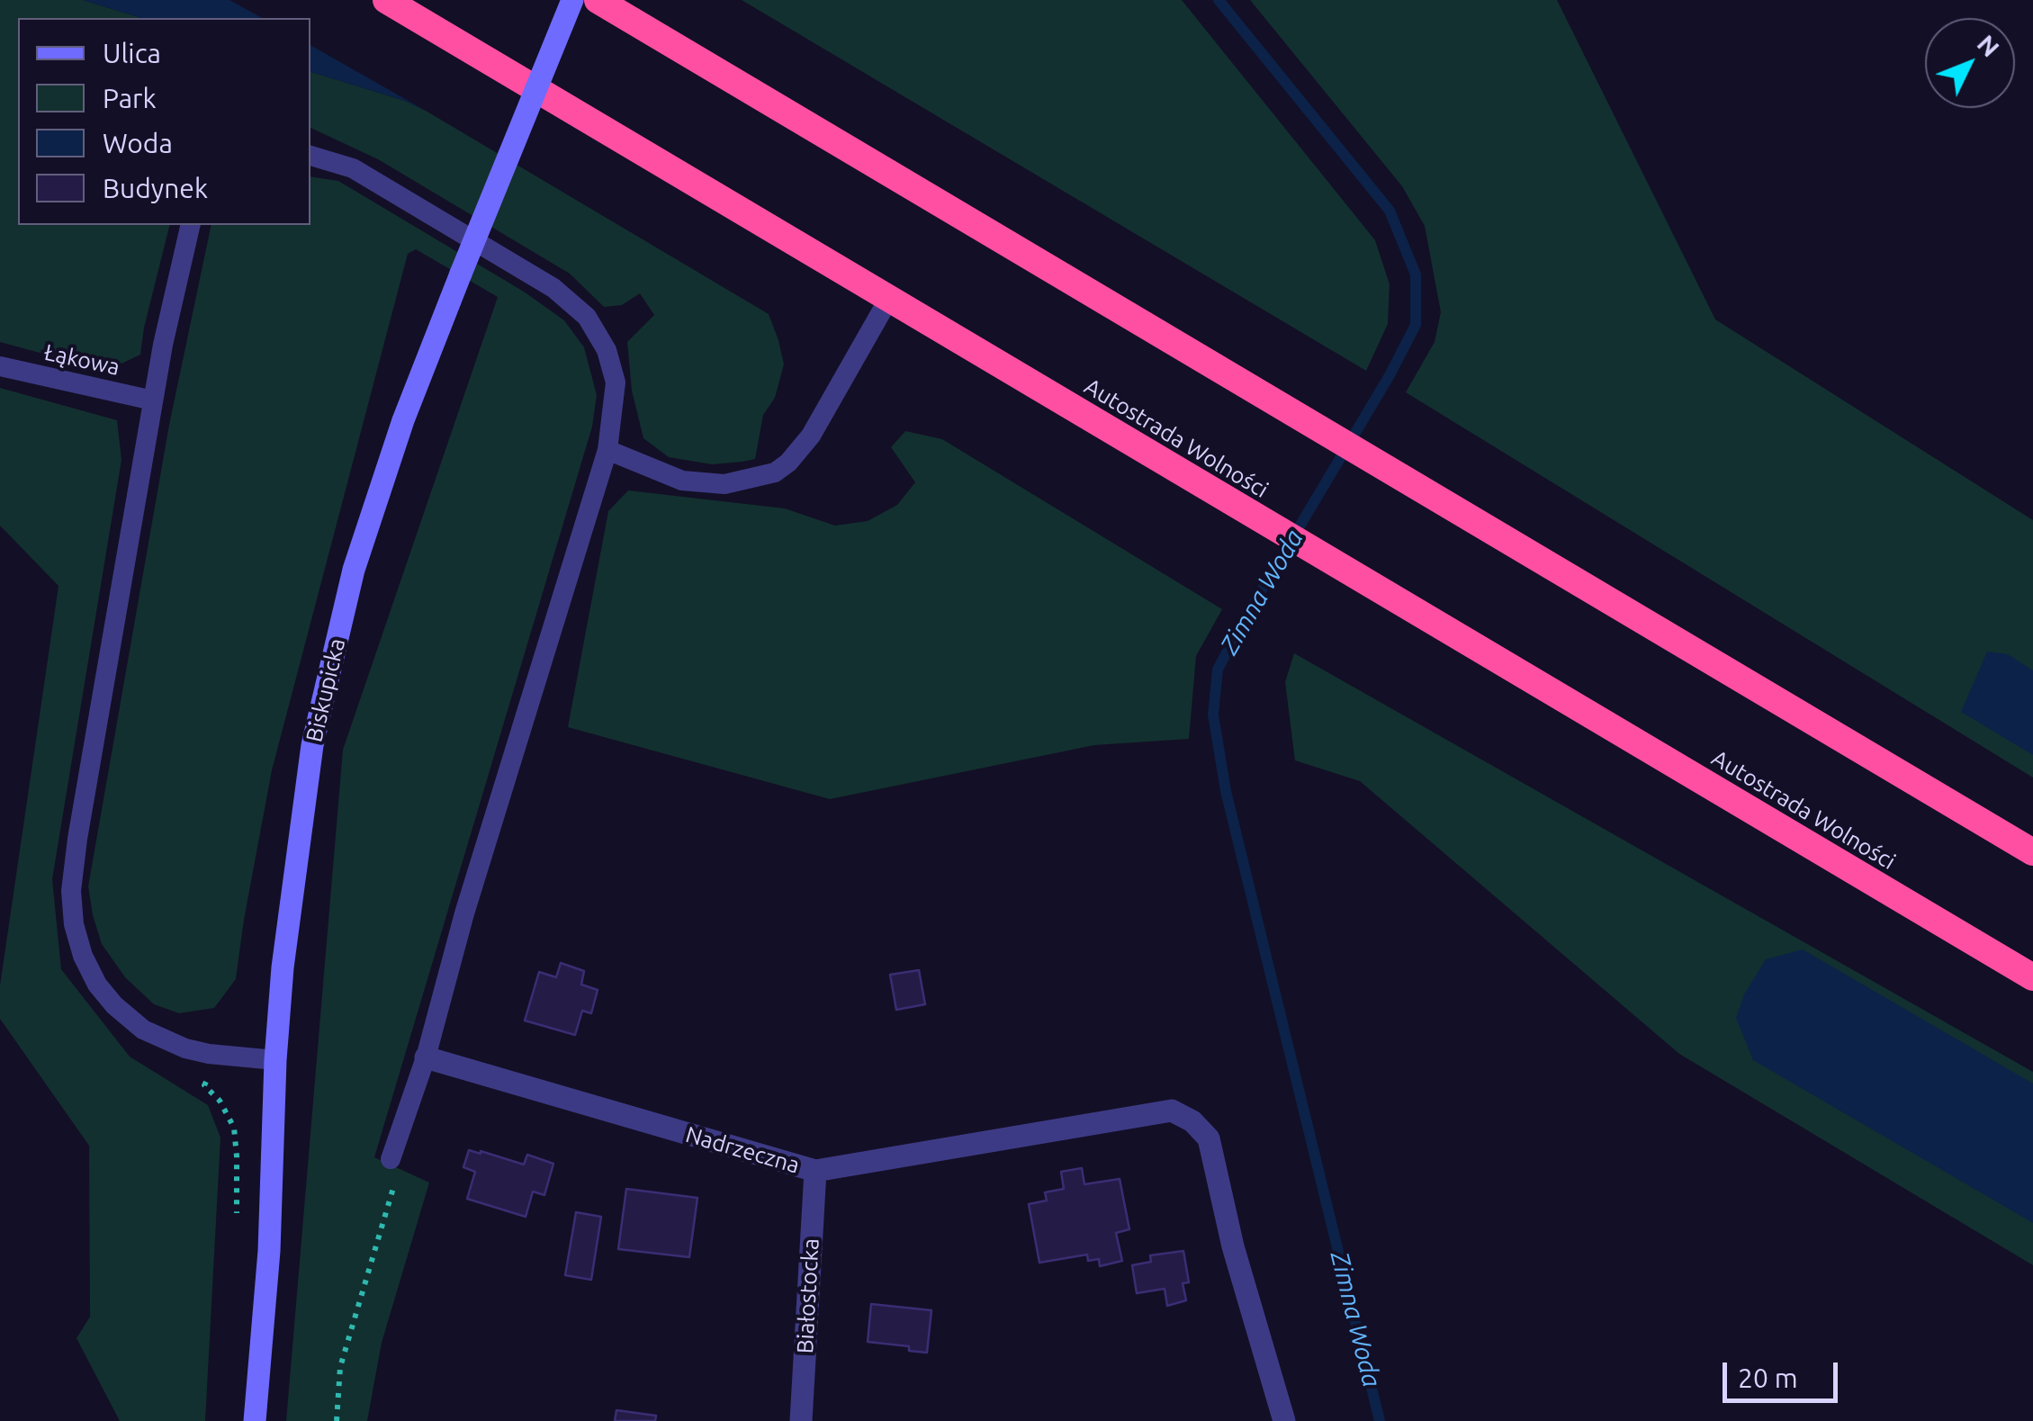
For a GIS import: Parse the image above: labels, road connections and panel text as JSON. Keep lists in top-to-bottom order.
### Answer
{
  "streets": {
    "highway": ["Autostrada Wolności"],
    "main road": ["Biskupicka"],
    "street": ["Nadrzeczna", "Białostocka"],
    "lane": ["Łąkowa"]
  },
  "crossings": [
    ["Nadrzeczna", "Białostocka"]
  ],
  "water": ["Zimna Woda"],
  "legend": [
    "Ulica",
    "Park",
    "Woda",
    "Budynek"
  ],
  "scale_bar": "20 m",
  "north": "top right"
}
